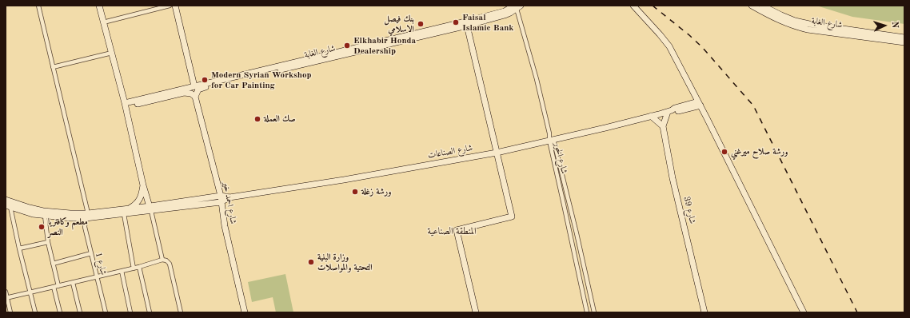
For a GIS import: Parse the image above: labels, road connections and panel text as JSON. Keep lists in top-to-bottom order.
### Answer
{
  "streets": {
    "main road": [
      "شارع الغابة",
      "شارع الصناعات",
      "شارع احمد خير",
      "شارع 39"
    ],
    "street": ["شارع الخور", "شارع 1"]
  },
  "crossings": [
    ["شارع الغابة", "شارع الخور"],
    ["شارع الغابة", "شارع احمد خير"],
    ["شارع الصناعات", "شارع الخور"]
  ],
  "districts": ["المنطقة الصناعية"],
  "places": [
    "Faisal Islamic Bank",
    "بنك فيصل الاسلامي",
    "Elkhabir Honda Dealership",
    "Modern Syrian Workshop for Car Painting",
    "صك العملة",
    "ورشة صلاح ميرغني",
    "ورشة زغلة",
    "مطعم وكافتريا النصر",
    "وزارة البنية التحتية والمواصلات"
  ],
  "north": "right"
}
